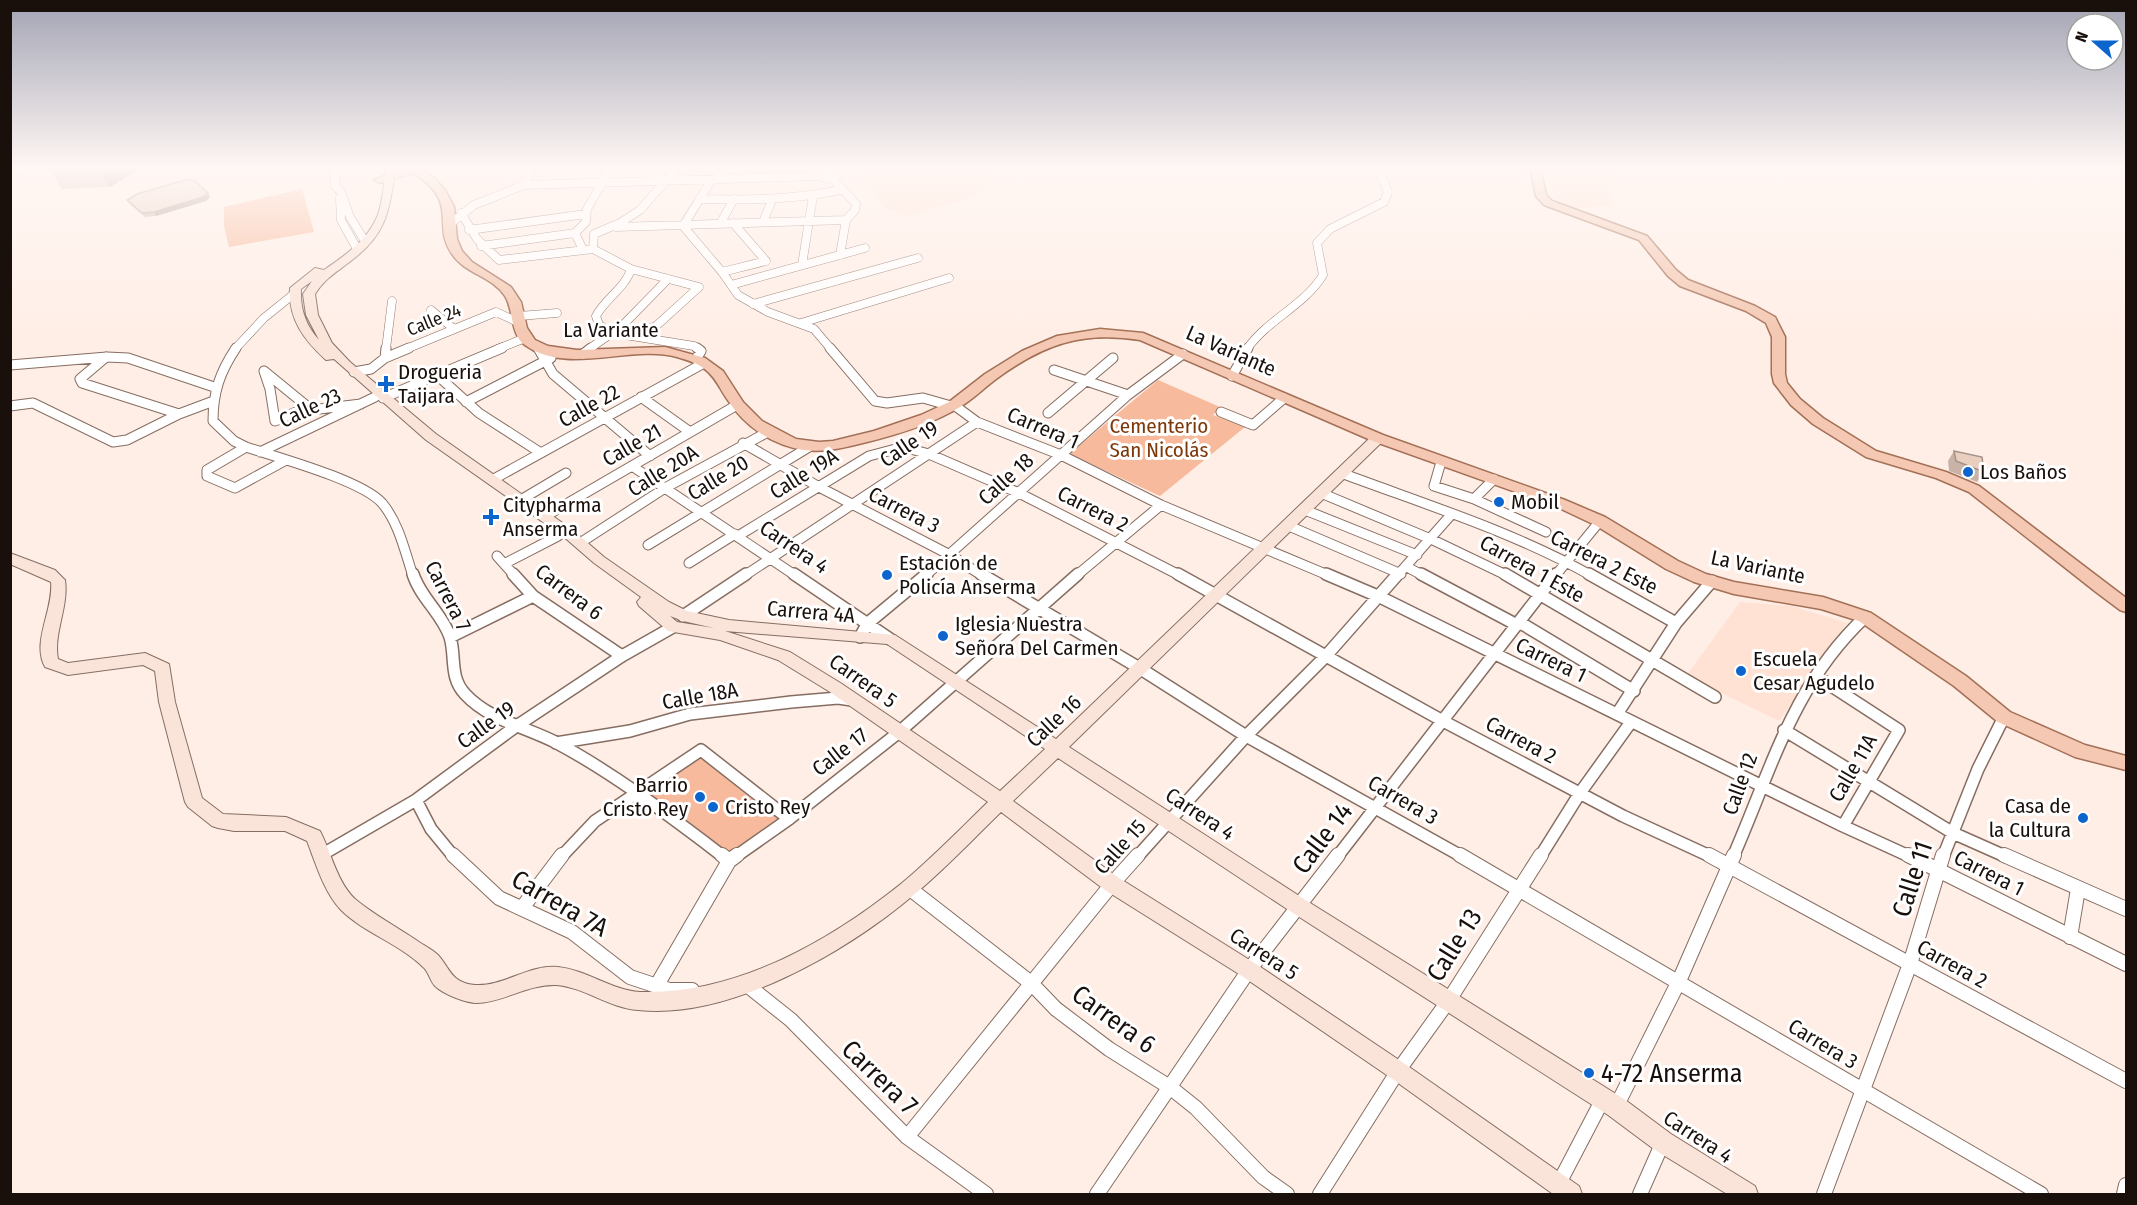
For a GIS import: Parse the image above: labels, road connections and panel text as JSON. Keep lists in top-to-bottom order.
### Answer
{
  "streets": {
    "main road": ["La Variante"],
    "street": [
      "Calle 24",
      "Calle 22",
      "Calle 23",
      "Carrera 1",
      "Calle 19",
      "Calle 21",
      "Calle 20A",
      "Calle 19A",
      "Calle 20",
      "Calle 18",
      "Carrera 2",
      "Carrera 3",
      "Carrera 4",
      "Carrera 2 Este",
      "Carrera 1 Este",
      "Carrera 6",
      "Carrera 7",
      "Carrera 4A",
      "Carrera 5",
      "Calle 18A",
      "Calle 16",
      "Calle 17",
      "Calle 11A",
      "Calle 12",
      "Calle 14",
      "Calle 15",
      "Calle 11",
      "Carrera 7A",
      "Calle 13"
    ]
  },
  "crossings": [
    ["Calle 24", "Carrera 5"],
    ["La Variante", "Calle 22"],
    ["La Variante", "Calle 23"],
    ["La Variante", "Carrera 1"],
    ["La Variante", "Calle 21"],
    ["La Variante", "Calle 20A"],
    ["La Variante", "Calle 20"],
    ["La Variante", "Calle 18"],
    ["La Variante", "Calle 16"],
    ["La Variante", "Calle 12"],
    ["La Variante", "Calle 14"],
    ["La Variante", "Calle 11"],
    ["Calle 22", "Carrera 5"],
    ["Calle 23", "Carrera 7"],
    ["Calle 23", "Carrera 5"],
    ["Carrera 1", "Calle 19"],
    ["Carrera 1", "Calle 18"],
    ["Carrera 1", "Calle 16"],
    ["Carrera 1", "Calle 17"],
    ["Carrera 1", "Calle 11A"],
    ["Carrera 1", "Calle 12"],
    ["Carrera 1", "Calle 14"],
    ["Carrera 1", "Calle 15"],
    ["Carrera 1", "Calle 11"],
    ["Carrera 1", "Calle 13"],
    ["Calle 19", "Carrera 2"],
    ["Calle 19", "Carrera 3"],
    ["Calle 19", "Carrera 4"],
    ["Calle 19", "Carrera 6"],
    ["Calle 19", "Carrera 7"],
    ["Calle 19", "Carrera 5"],
    ["Calle 19", "Calle 16"],
    ["Calle 19", "Carrera 7A"],
    ["Calle 21", "Carrera 4"],
    ["Calle 21", "Carrera 5"],
    ["Calle 20A", "Carrera 3"],
    ["Calle 20A", "Carrera 4"],
    ["Calle 20A", "Carrera 5"],
    ["Calle 19A", "Carrera 2"],
    ["Calle 19A", "Carrera 3"],
    ["Calle 19A", "Carrera 4"],
    ["Calle 20", "Carrera 3"],
    ["Calle 20", "Carrera 4"],
    ["Calle 18", "Carrera 2"],
    ["Calle 18", "Carrera 3"],
    ["Calle 18", "Carrera 4"],
    ["Calle 18", "Carrera 4A"],
    ["Carrera 2", "Calle 16"],
    ["Carrera 2", "Calle 17"],
    ["Carrera 2", "Calle 12"],
    ["Carrera 2", "Calle 14"],
    ["Carrera 2", "Calle 15"],
    ["Carrera 2", "Calle 11"],
    ["Carrera 2", "Calle 13"],
    ["Carrera 3", "Calle 16"],
    ["Carrera 3", "Calle 17"],
    ["Carrera 3", "Calle 12"],
    ["Carrera 3", "Calle 14"],
    ["Carrera 3", "Calle 15"],
    ["Carrera 3", "Calle 11"],
    ["Carrera 3", "Calle 13"],
    ["Carrera 4", "Carrera 4A"],
    ["Carrera 4", "Calle 16"],
    ["Carrera 4", "Calle 17"],
    ["Carrera 4", "Calle 12"],
    ["Carrera 4", "Calle 14"],
    ["Carrera 4", "Calle 15"],
    ["Carrera 4", "Calle 13"],
    ["Carrera 2 Este", "Calle 16"],
    ["Carrera 2 Este", "Calle 14"],
    ["Carrera 2 Este", "Calle 15"],
    ["Carrera 1 Este", "Calle 16"],
    ["Carrera 1 Este", "Calle 14"],
    ["Carrera 1 Este", "Calle 15"],
    ["Carrera 6", "Carrera 5"],
    ["Carrera 6", "Calle 16"],
    ["Carrera 6", "Calle 14"],
    ["Carrera 6", "Calle 15"],
    ["Carrera 7", "Calle 18A"],
    ["Carrera 7", "Calle 16"],
    ["Carrera 7", "Calle 17"],
    ["Carrera 7", "Calle 15"],
    ["Carrera 4A", "Carrera 5"],
    ["Carrera 5", "Calle 18A"],
    ["Carrera 5", "Calle 16"],
    ["Carrera 5", "Calle 17"],
    ["Carrera 5", "Calle 14"],
    ["Carrera 5", "Calle 15"],
    ["Carrera 5", "Calle 13"],
    ["Calle 16", "Calle 17"],
    ["Calle 16", "Carrera 7A"],
    ["Calle 17", "Carrera 7A"],
    ["Calle 11A", "Calle 12"]
  ],
  "parks": ["Cementerio San Nicolás"],
  "places": {
    "health": ["Drogueria Taijara", "Citypharma Anserma"],
    "other": [
      "Los Baños",
      "Mobil",
      "Estación de Policía Anserma",
      "Iglesia Nuestra Señora Del Carmen",
      "Escuela Cesar Agudelo",
      "Barrio Cristo Rey",
      "Cristo Rey",
      "Casa de la Cultura",
      "4-72 Anserma"
    ]
  },
  "north": "left"
}
